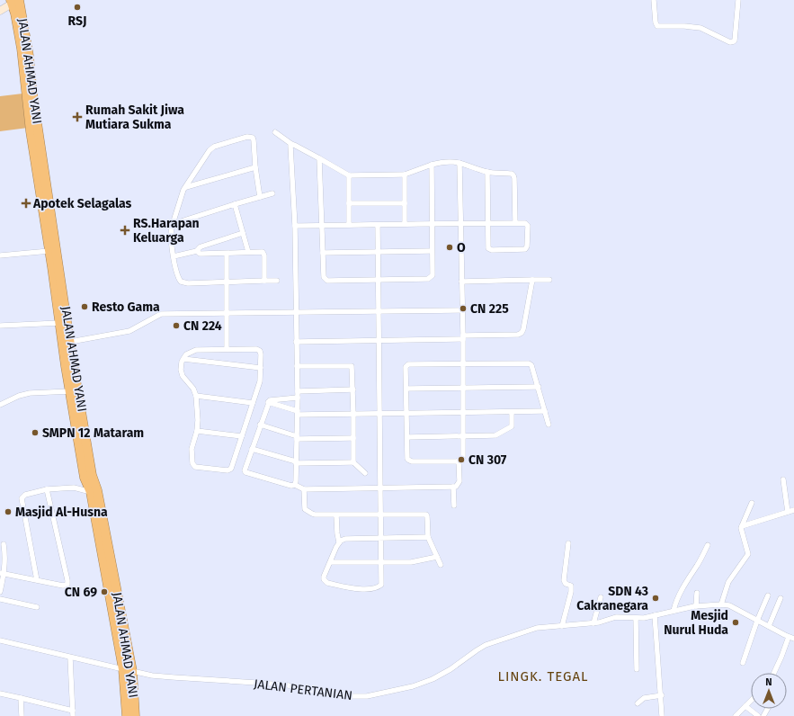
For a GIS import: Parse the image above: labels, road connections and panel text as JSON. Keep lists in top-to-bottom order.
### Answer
{
  "streets": {
    "highway": ["JALAN AHMAD YANI"],
    "street": ["JALAN PERTANIAN"]
  },
  "crossings": [
    ["JALAN AHMAD YANI", "JALAN PERTANIAN"]
  ],
  "districts": ["LINGK. TEGAL"],
  "places": {
    "other": [
      "RSJ",
      "O",
      "Resto Gama",
      "CN 225",
      "CN 224",
      "SMPN 12 Mataram",
      "CN 307",
      "Masjid Al-Husna",
      "CN 69",
      "SDN 43 Cakranegara",
      "Mesjid Nurul Huda"
    ],
    "health": ["Rumah Sakit Jiwa Mutiara Sukma", "Apotek Selagalas", "RS.Harapan Keluarga"]
  },
  "north": "top"
}
